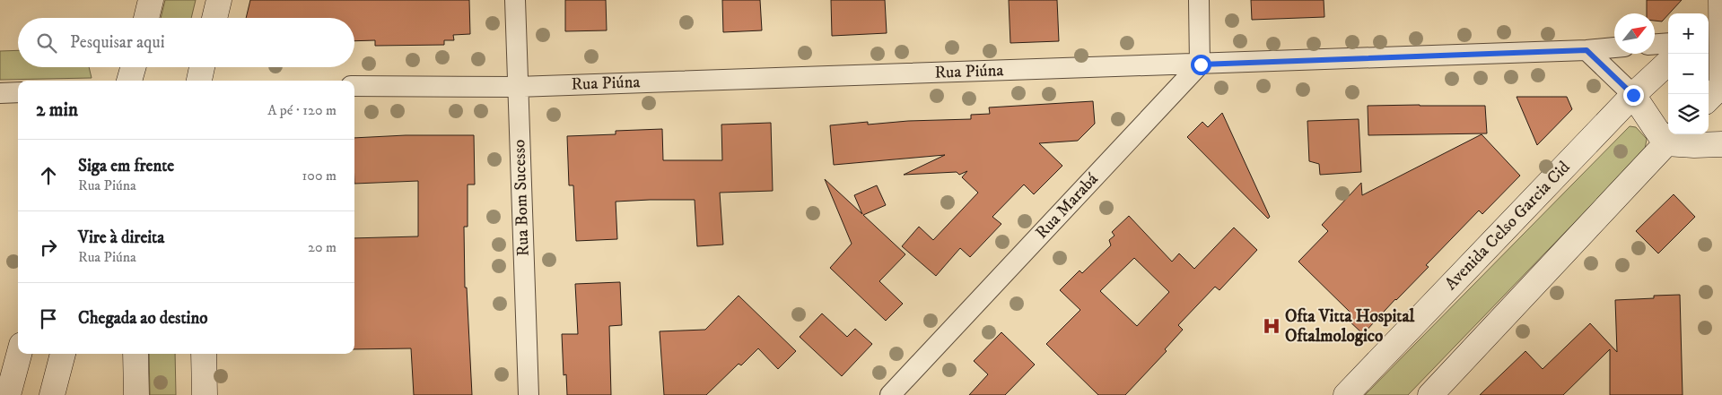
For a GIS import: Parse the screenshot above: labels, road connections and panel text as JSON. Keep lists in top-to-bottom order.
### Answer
{
  "streets": {
    "street": [
      "Rua Piúna",
      "Rua Bom Sucesso",
      "Rua Marabá",
      "Avenida Celso Garcia Cid"
    ]
  },
  "crossings": [
    ["Rua Piúna", "Rua Bom Sucesso"],
    ["Rua Piúna", "Rua Marabá"]
  ],
  "places": {
    "hospital": ["Ofta Vitta Hospital Oftalmologico"]
  },
  "north": "top right",
  "page": {
    "map_buttons": ["+", "−"],
    "search": "Pesquisar aqui",
    "heading": ["2 min", "A pé · 120 m"],
    "list": [
      ["Siga em frente", "Rua Piúna", "100 m"],
      ["Vire à direita", "Rua Piúna", "20 m"],
      "Chegada ao destino"
    ]
  }
}
